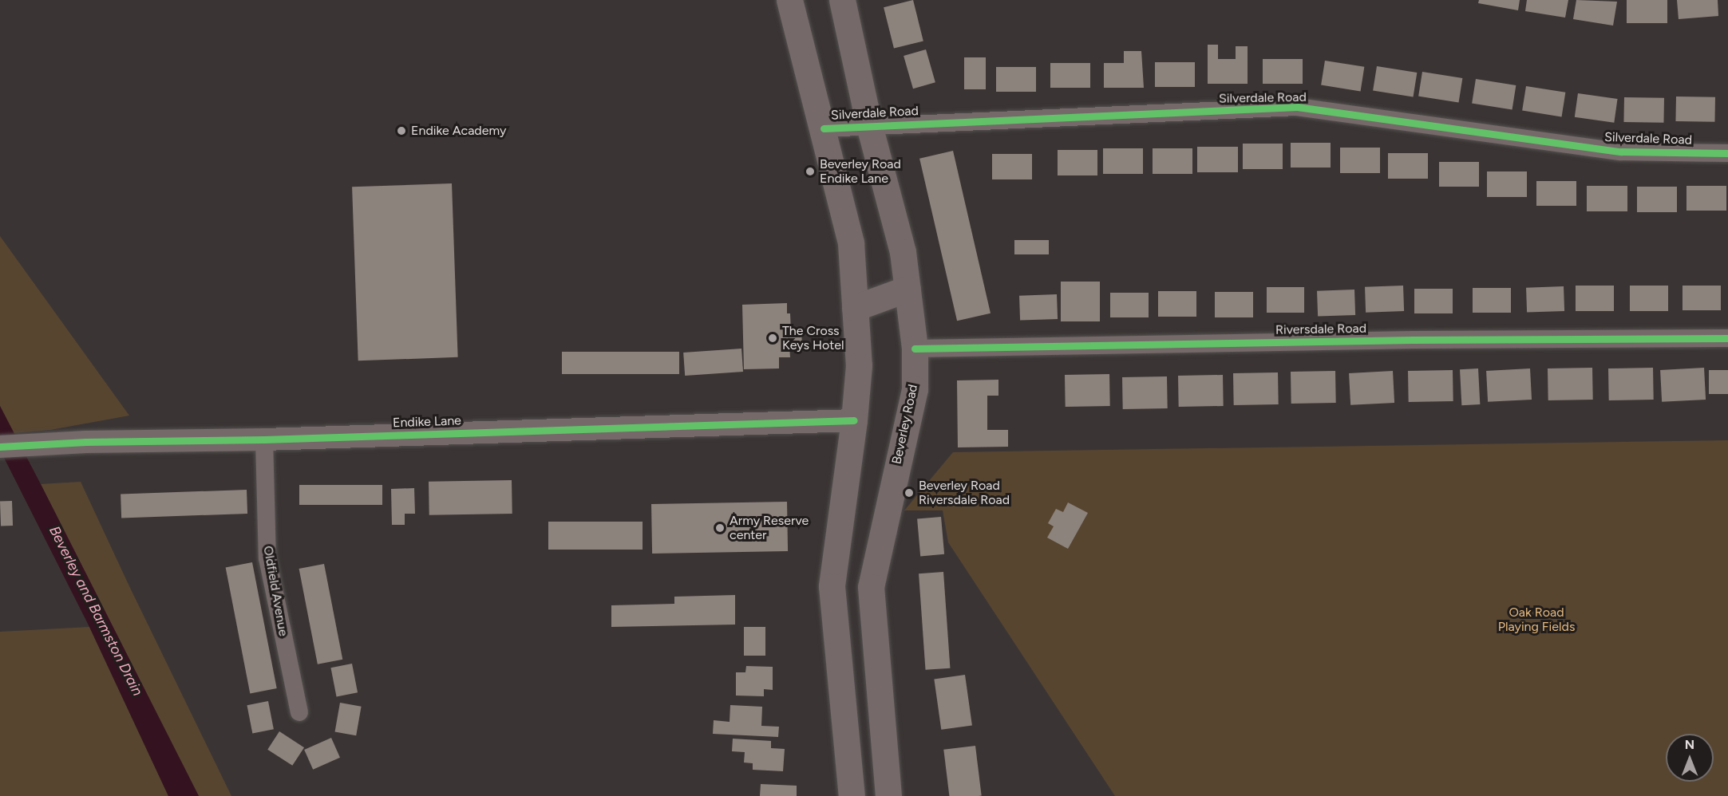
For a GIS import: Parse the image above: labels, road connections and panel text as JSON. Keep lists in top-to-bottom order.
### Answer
{
  "streets": {
    "main road": ["Beverley Road"],
    "street": [
      "Silverdale Road",
      "Riversdale Road",
      "Endike Lane",
      "Oldfield Avenue"
    ]
  },
  "crossings": [
    ["Silverdale Road", "Beverley Road"],
    ["Riversdale Road", "Beverley Road"],
    ["Endike Lane", "Oldfield Avenue"]
  ],
  "water": ["Beverley and Barmston Drain"],
  "parks": ["Oak Road Playing Fields"],
  "places": [
    "Endike Academy",
    "Beverley Road Endike Lane",
    "The Cross Keys Hotel",
    "Beverley Road Riversdale Road",
    "Army Reserve center"
  ],
  "north": "top"
}
